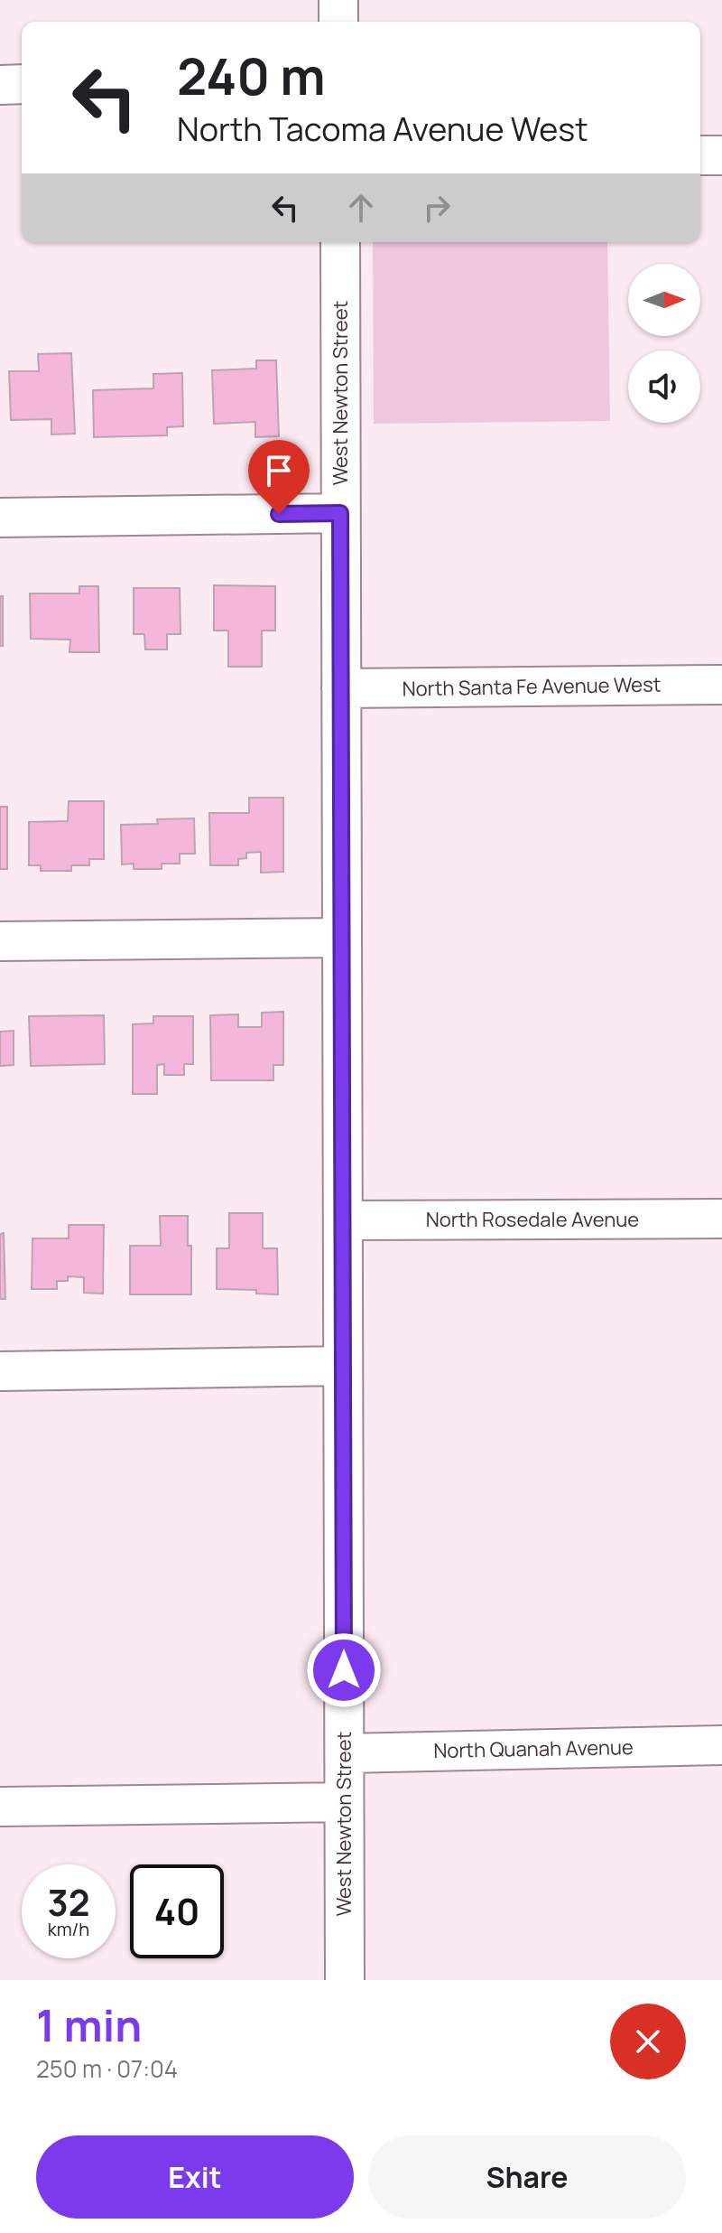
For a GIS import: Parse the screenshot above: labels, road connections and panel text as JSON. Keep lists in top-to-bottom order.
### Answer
{
  "streets": {
    "street": [
      "West Newton Street",
      "North Santa Fe Avenue West",
      "North Rosedale Avenue",
      "North Quanah Avenue"
    ]
  },
  "crossings": [
    ["West Newton Street", "North Santa Fe Avenue West"],
    ["West Newton Street", "North Rosedale Avenue"],
    ["West Newton Street", "North Quanah Avenue"]
  ],
  "north": "right",
  "page": {
    "turn": ["240 m", "North Tacoma Avenue West"],
    "speed": "32 km/h",
    "limit": "40",
    "heading": ["1 min", "250 m · 07:04"],
    "buttons": ["Exit", "Share"]
  }
}
